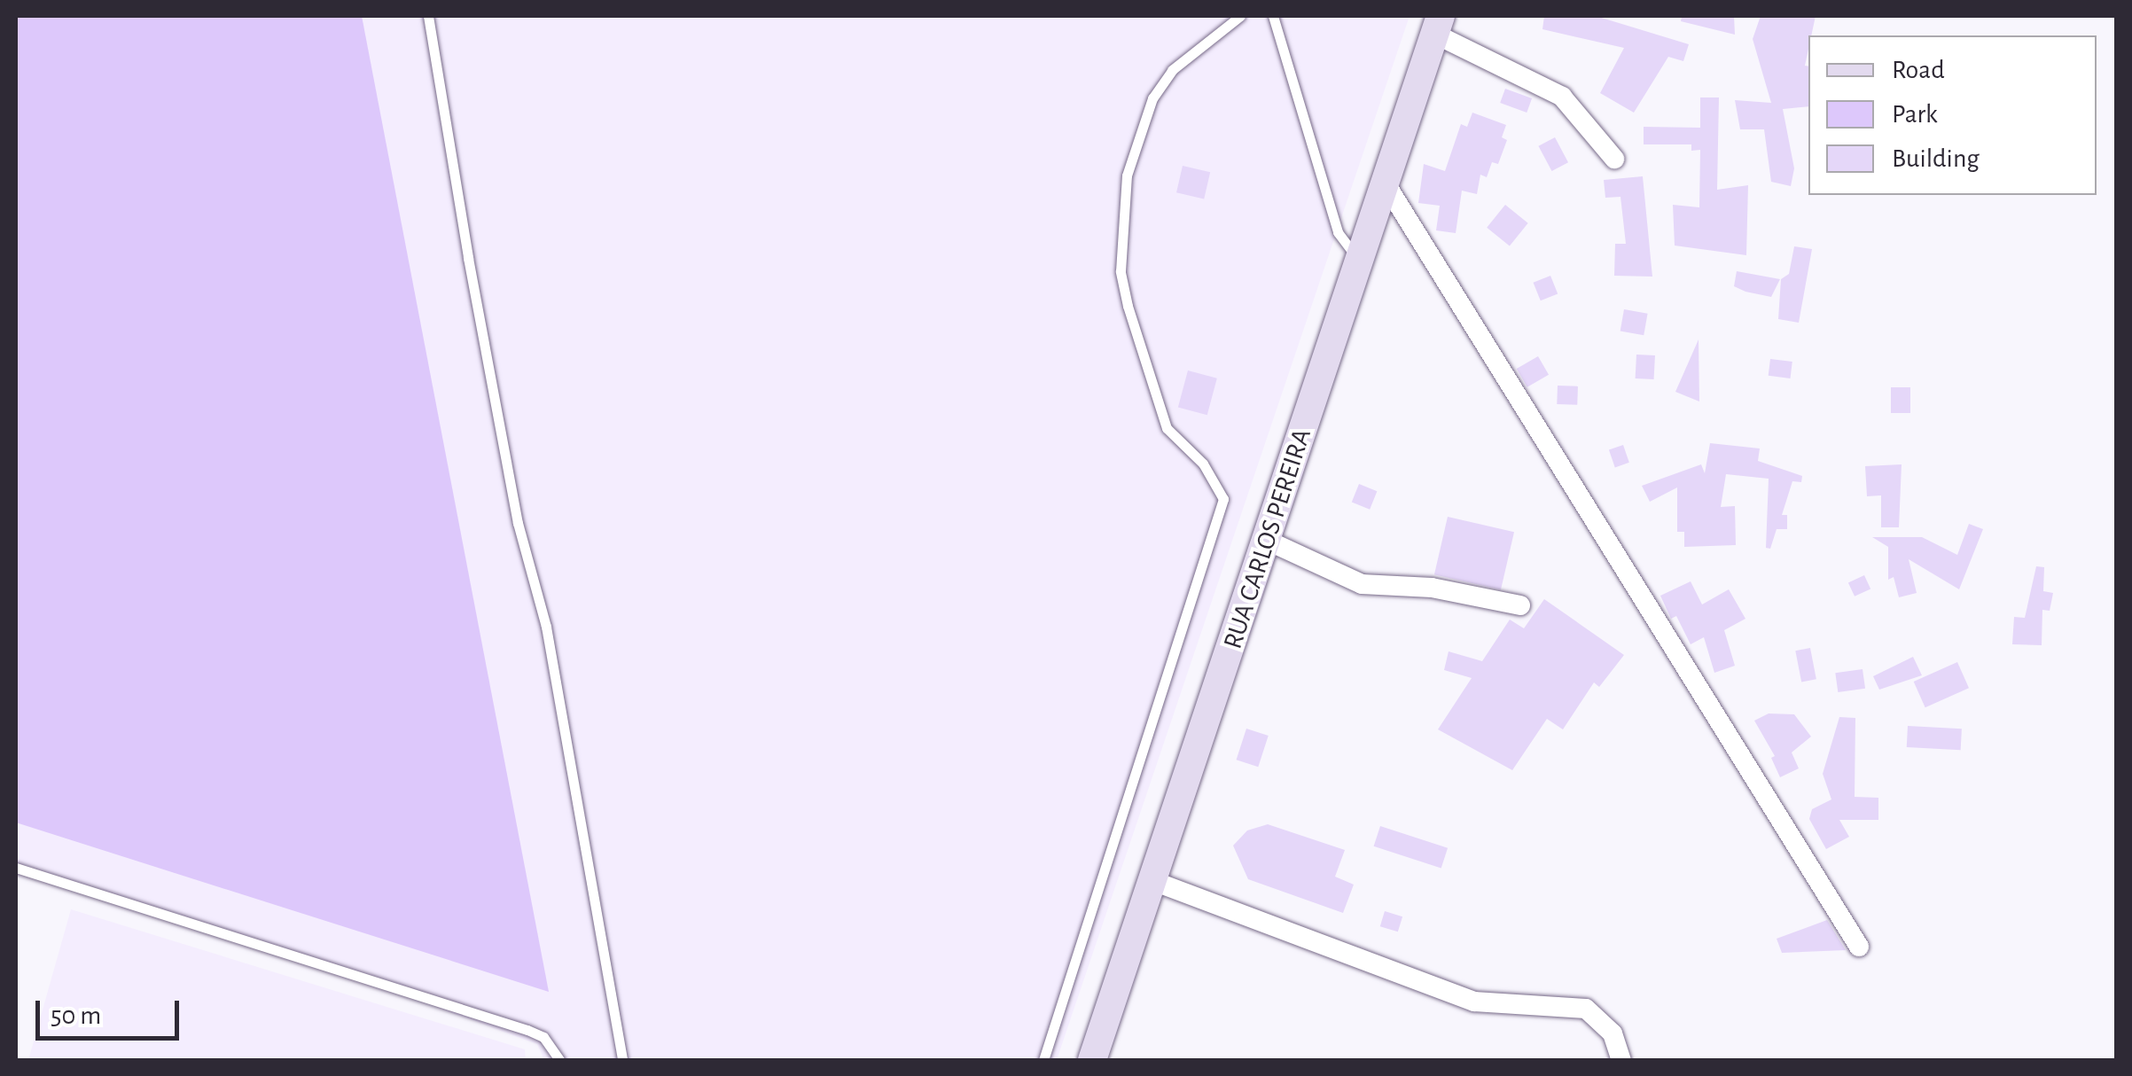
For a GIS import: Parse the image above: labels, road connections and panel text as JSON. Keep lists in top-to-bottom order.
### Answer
{
  "streets": {
    "main road": ["RUA CARLOS PEREIRA"]
  },
  "legend": ["Road", "Park", "Building"],
  "scale_bar": "50 m"
}
